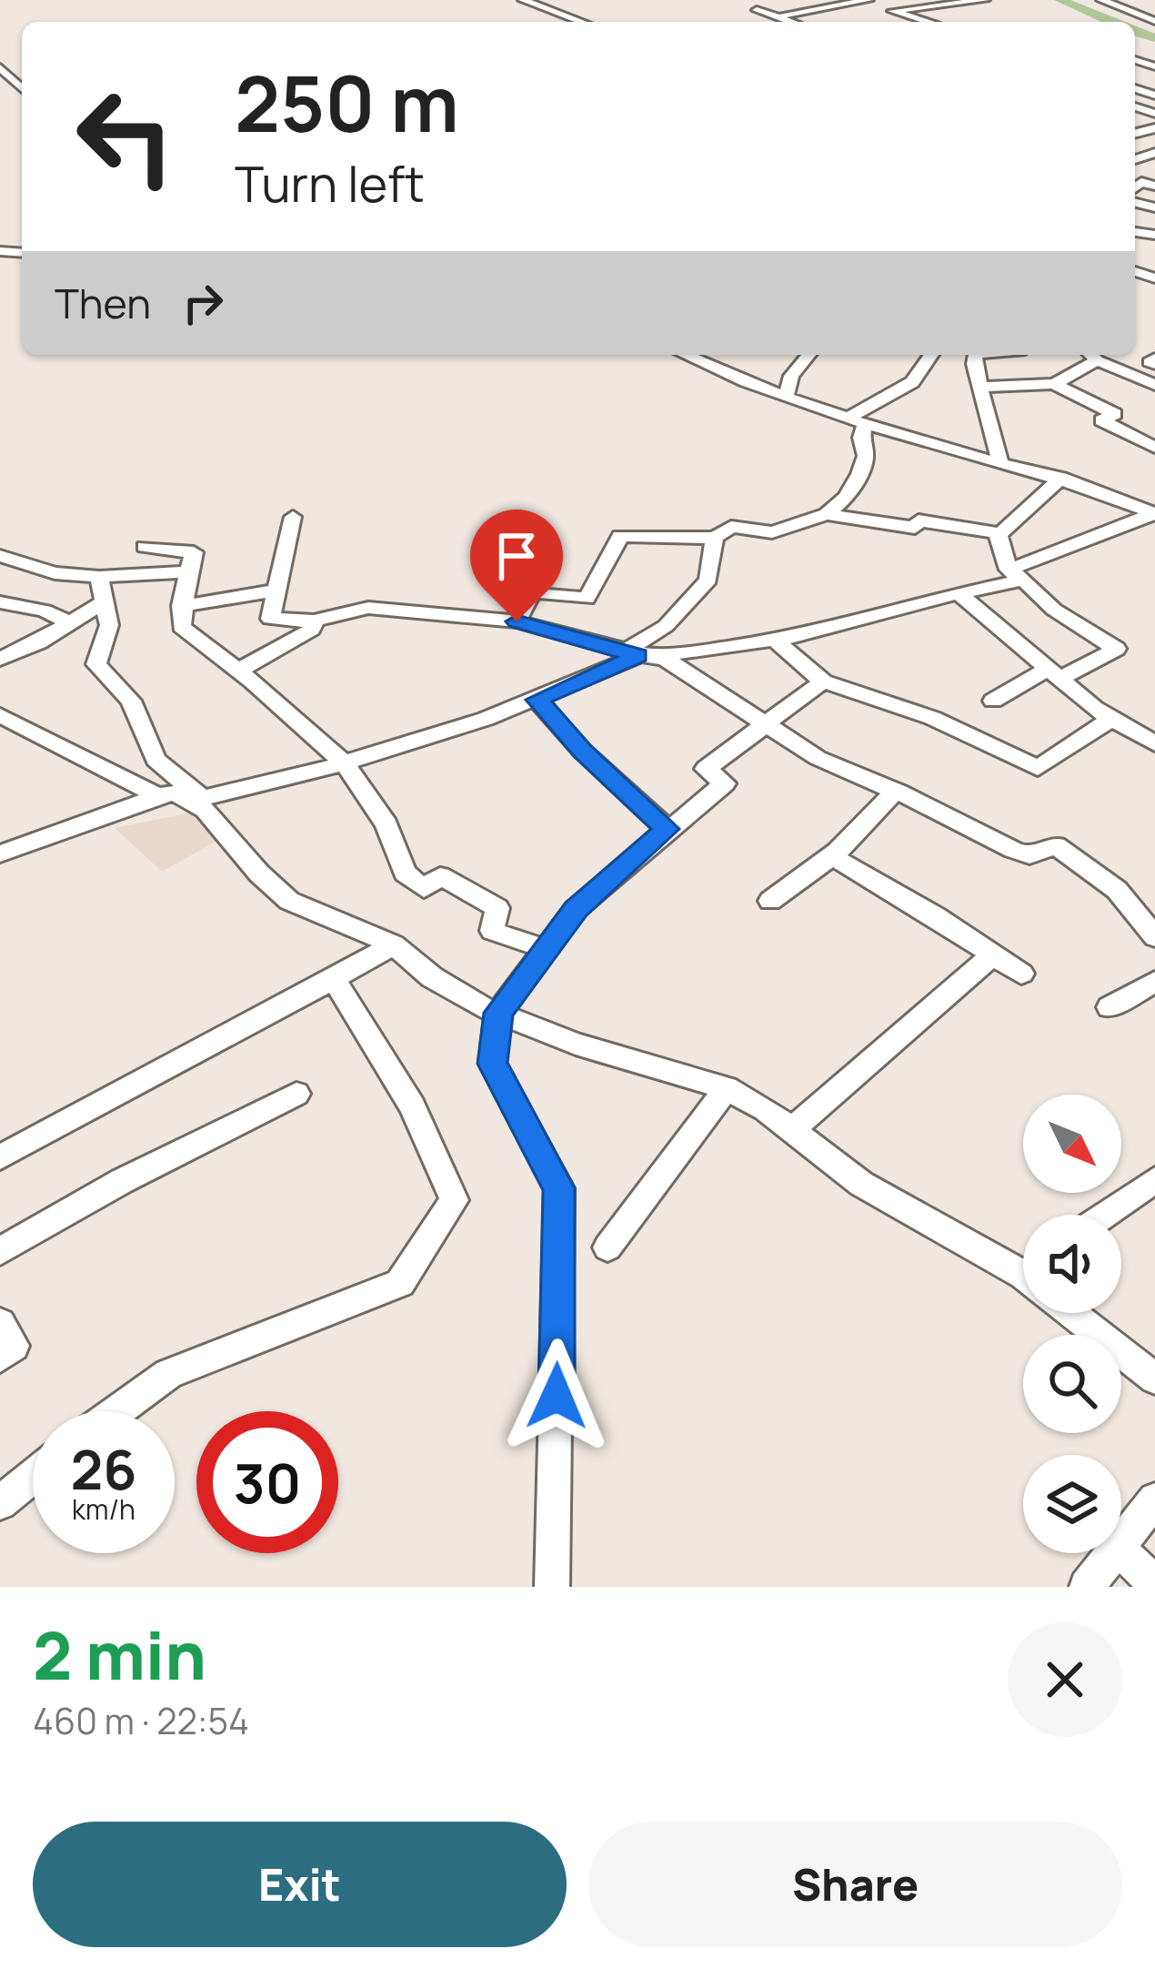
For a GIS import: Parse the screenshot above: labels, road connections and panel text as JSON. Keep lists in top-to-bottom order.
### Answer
{
  "north": "bottom right",
  "page": {
    "turn": ["250 m", "Turn left"],
    "then": "Then",
    "speed": "26 km/h",
    "limit": "30",
    "heading": ["2 min", "460 m · 22:54"],
    "buttons": ["Exit", "Share"]
  }
}
